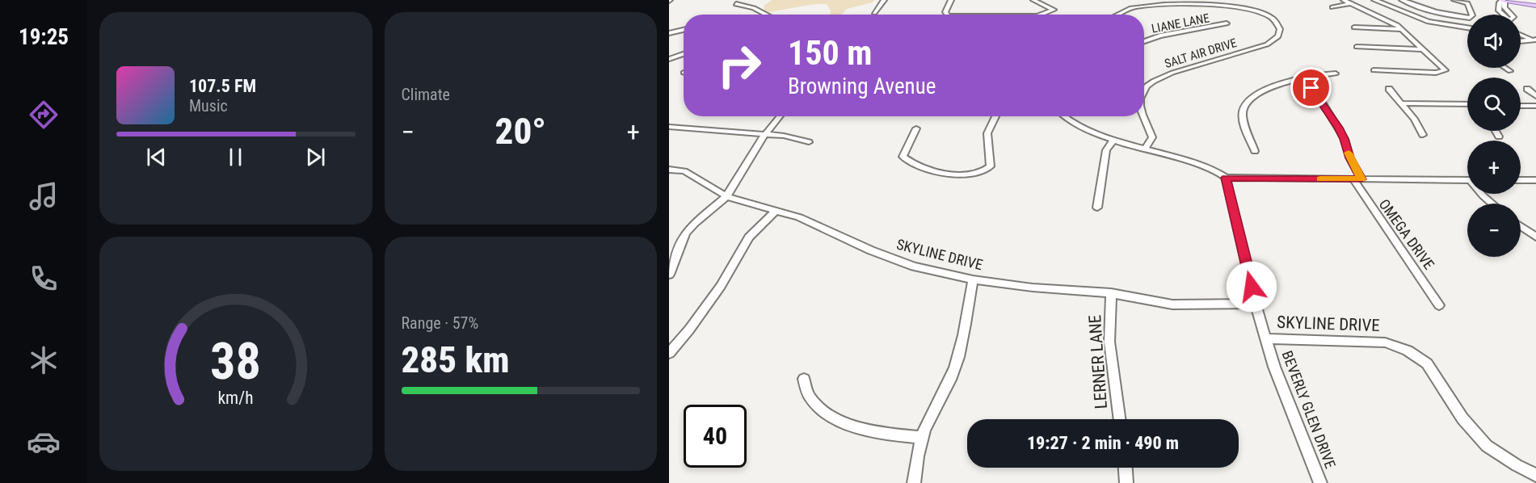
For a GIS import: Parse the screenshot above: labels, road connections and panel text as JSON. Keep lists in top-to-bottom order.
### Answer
{
  "streets": {
    "street": [
      "LIANE LANE",
      "SALT AIR DRIVE",
      "OMEGA DRIVE",
      "SKYLINE DRIVE",
      "LERNER LANE",
      "BEVERLY GLEN DRIVE"
    ]
  },
  "crossings": [
    ["SKYLINE DRIVE", "LERNER LANE"],
    ["SKYLINE DRIVE", "BEVERLY GLEN DRIVE"]
  ],
  "page": {
    "tabs": "19:25",
    "tile": [
      "Climate",
      ["Range · 57%", "285 km"]
    ],
    "map_buttons": ["+", "−"],
    "turn": ["150 m", "Browning Avenue"],
    "song": ["107.5 FM", "Music"],
    "heat": ["−", "20°", "+"],
    "limit": "40",
    "trip": "19:27 · 2 min · 490 m",
    "gauge": ["38", "km/h"]
  }
}
